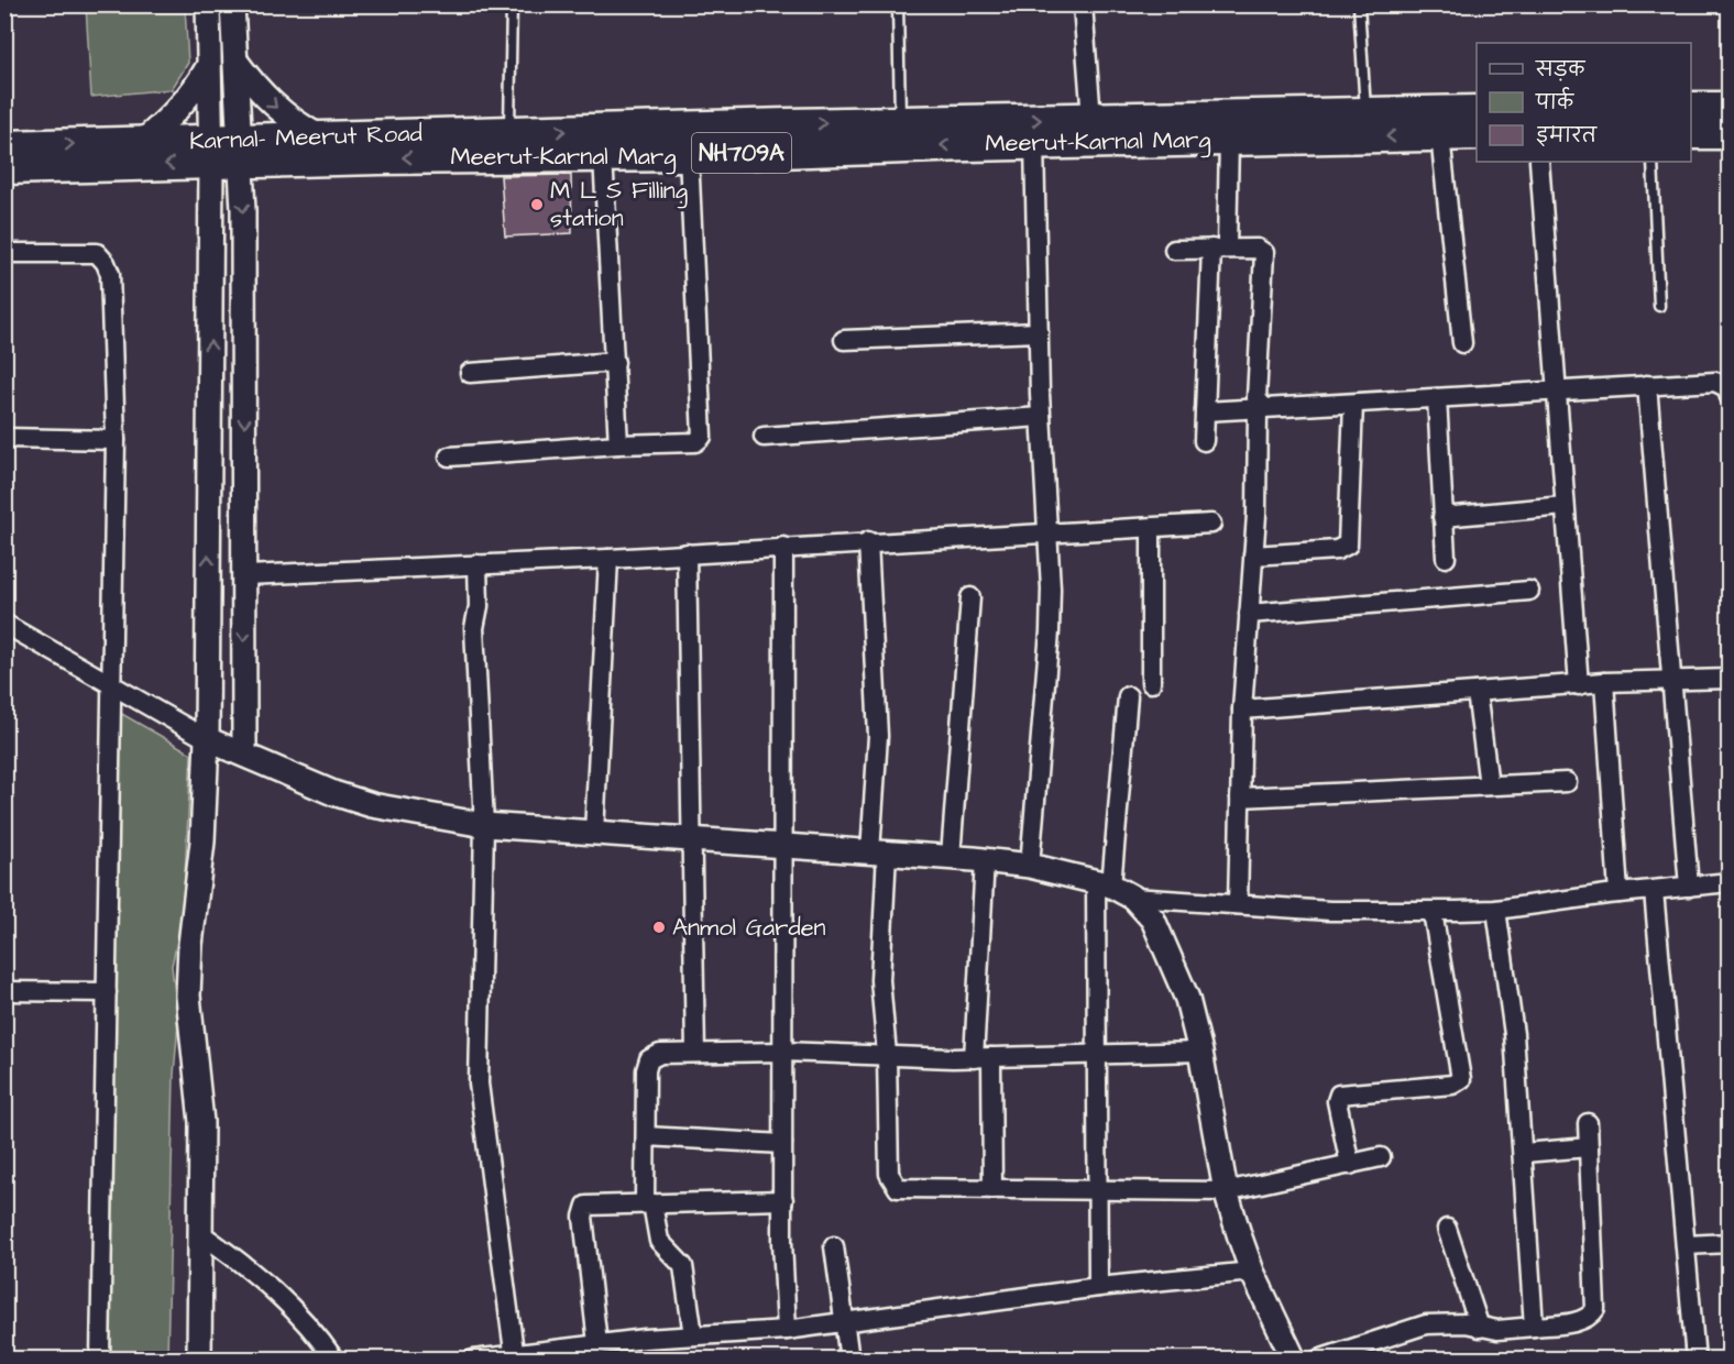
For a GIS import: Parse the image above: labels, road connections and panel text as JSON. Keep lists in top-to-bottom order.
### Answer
{
  "streets": {
    "highway": ["Karnal- Meerut Road", "Meerut-Karnal Marg", "NH709A"]
  },
  "crossings": [
    ["Karnal- Meerut Road", "Meerut-Karnal Marg"]
  ],
  "one_way": ["Karnal- Meerut Road", "Meerut-Karnal Marg"],
  "places": ["M L S Filling station", "Anmol Garden"],
  "legend": ["सड़क", "पार्क", "इमारत"]
}
